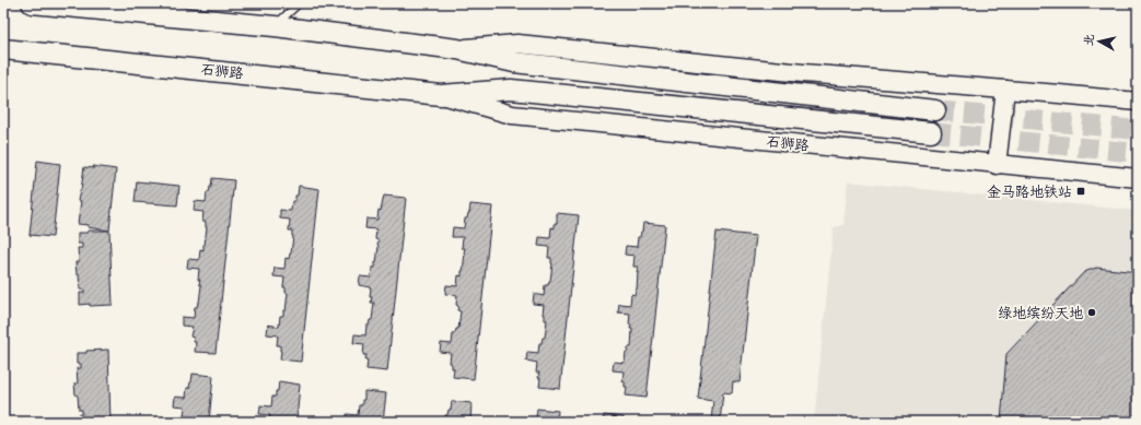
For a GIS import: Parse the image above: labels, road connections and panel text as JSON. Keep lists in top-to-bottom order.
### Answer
{
  "streets": {
    "main road": ["石狮路"]
  },
  "places": {
    "transit": ["金马路地铁站"],
    "other": ["绿地缤纷天地"]
  },
  "north": "left"
}
